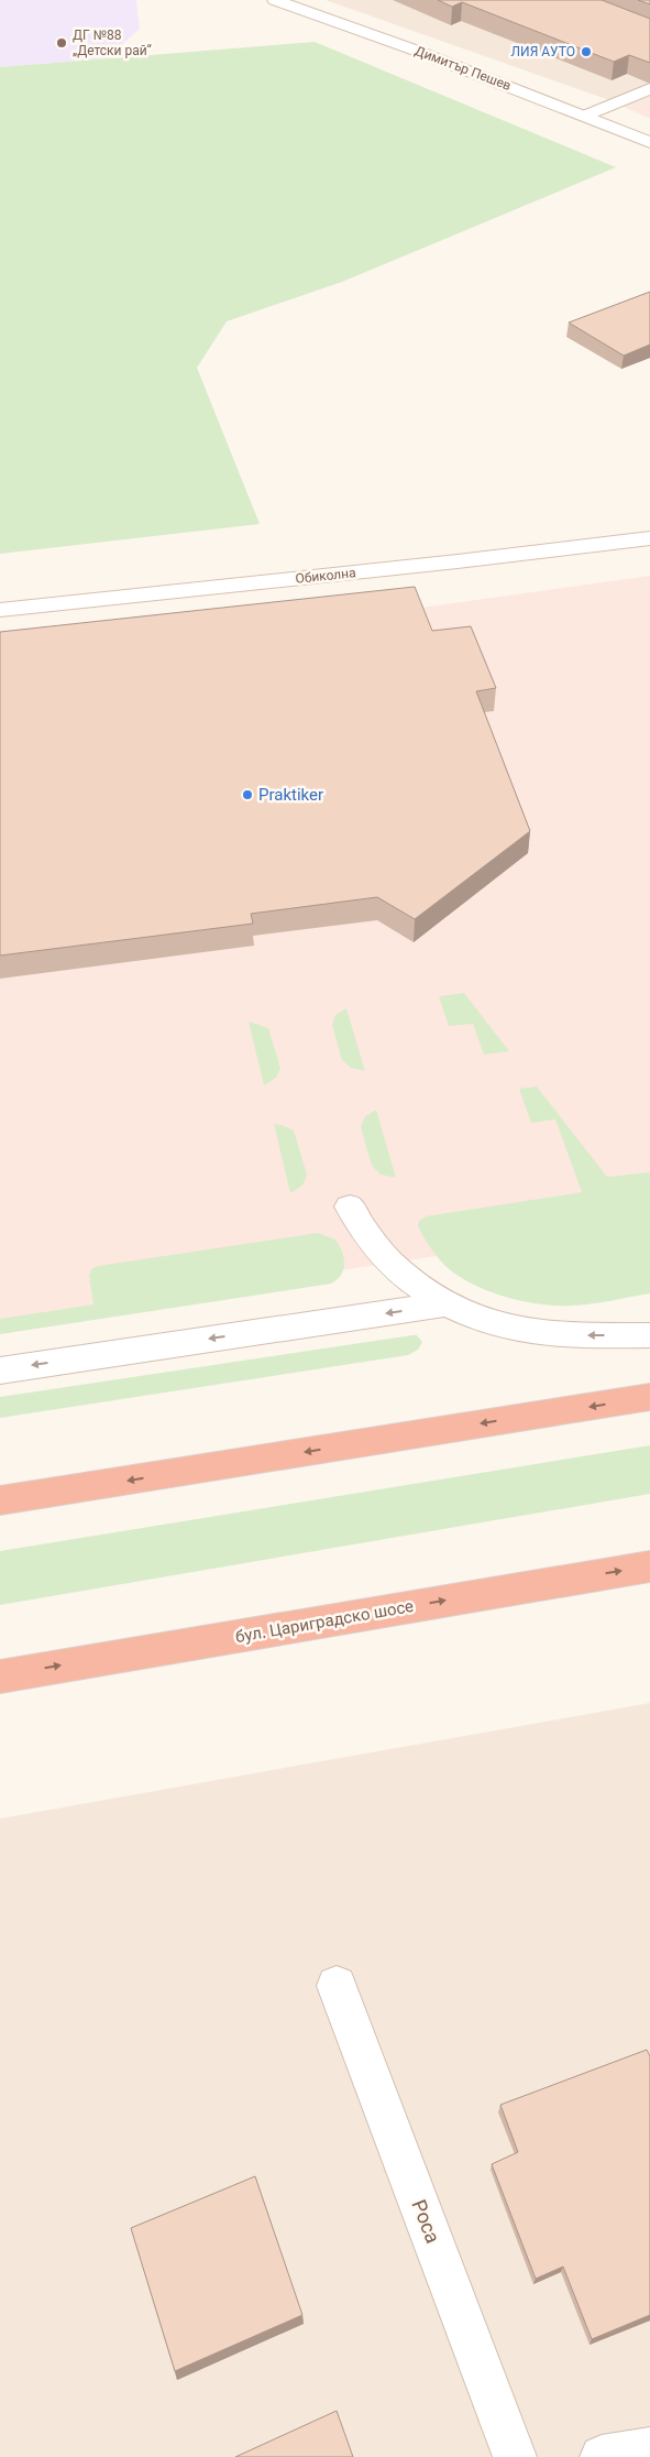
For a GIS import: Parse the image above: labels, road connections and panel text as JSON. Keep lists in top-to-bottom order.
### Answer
{
  "streets": {
    "highway": ["бул. Цариградско шосе"],
    "street": ["Димитър Пешев", "Обиколна", "Роса"]
  },
  "places": ["ДГ №88 „Детски рай“", "ЛИЯ АУТО", "Praktiker"]
}
